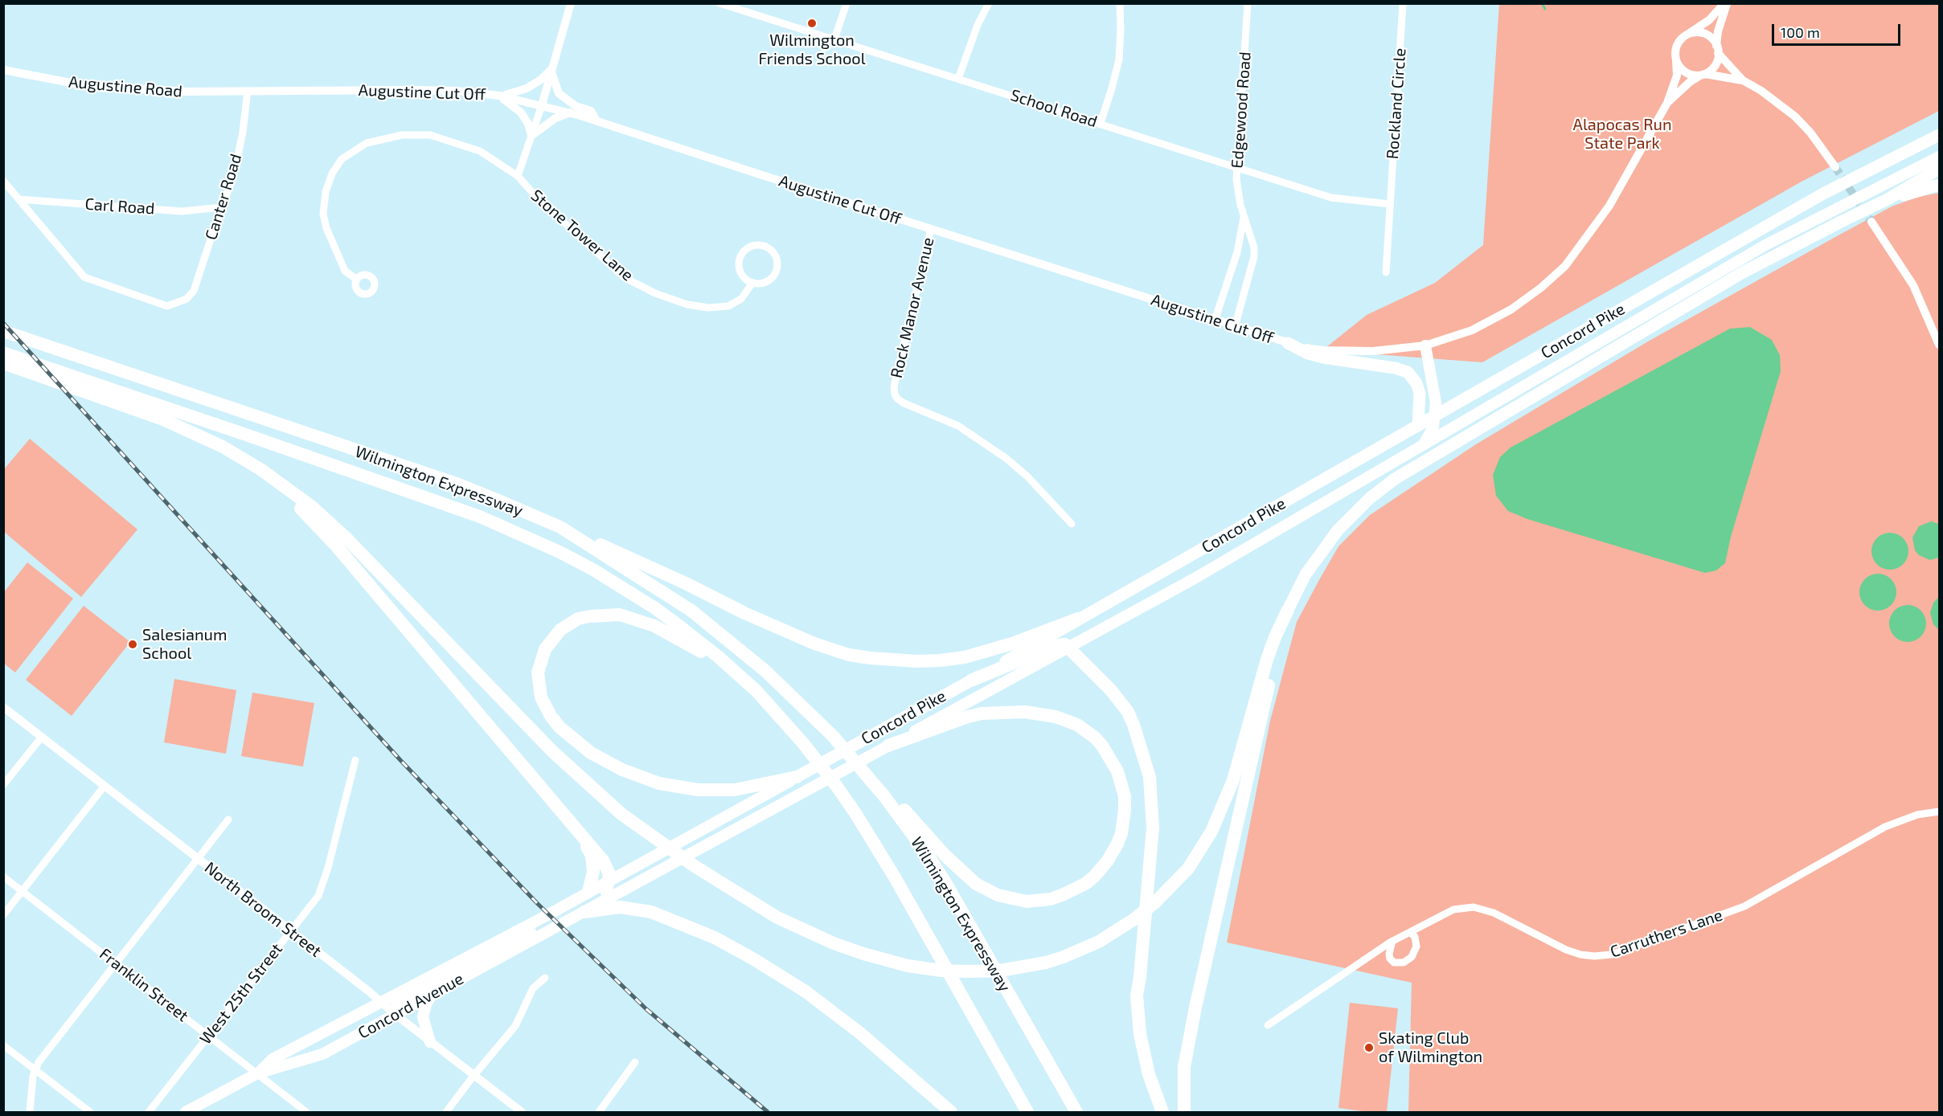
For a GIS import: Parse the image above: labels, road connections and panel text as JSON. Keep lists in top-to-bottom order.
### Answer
{
  "streets": {
    "highway": ["Concord Pike", "Wilmington Expressway"],
    "main road": ["Concord Avenue"],
    "street": [
      "Augustine Road",
      "Augustine Cut Off",
      "Rockland Circle",
      "School Road",
      "Edgewood Road",
      "Canter Road",
      "Carl Road",
      "Stone Tower Lane",
      "Rock Manor Avenue",
      "North Broom Street",
      "Carruthers Lane",
      "Franklin Street",
      "West 25th Street"
    ]
  },
  "crossings": [
    ["Augustine Road", "Augustine Cut Off"],
    ["Augustine Road", "Canter Road"],
    ["Augustine Cut Off", "Edgewood Road"],
    ["Augustine Cut Off", "Canter Road"],
    ["Augustine Cut Off", "Stone Tower Lane"],
    ["Augustine Cut Off", "Rock Manor Avenue"],
    ["Rockland Circle", "School Road"],
    ["School Road", "Edgewood Road"],
    ["Canter Road", "Carl Road"],
    ["Concord Pike", "Concord Avenue"],
    ["North Broom Street", "West 25th Street"],
    ["North Broom Street", "Concord Avenue"],
    ["Franklin Street", "West 25th Street"],
    ["Franklin Street", "Concord Avenue"]
  ],
  "parks": ["Alapocas Run State Park"],
  "places": ["Wilmington Friends School", "Salesianum School", "Skating Club of Wilmington"],
  "scale_bar": "100 m"
}
